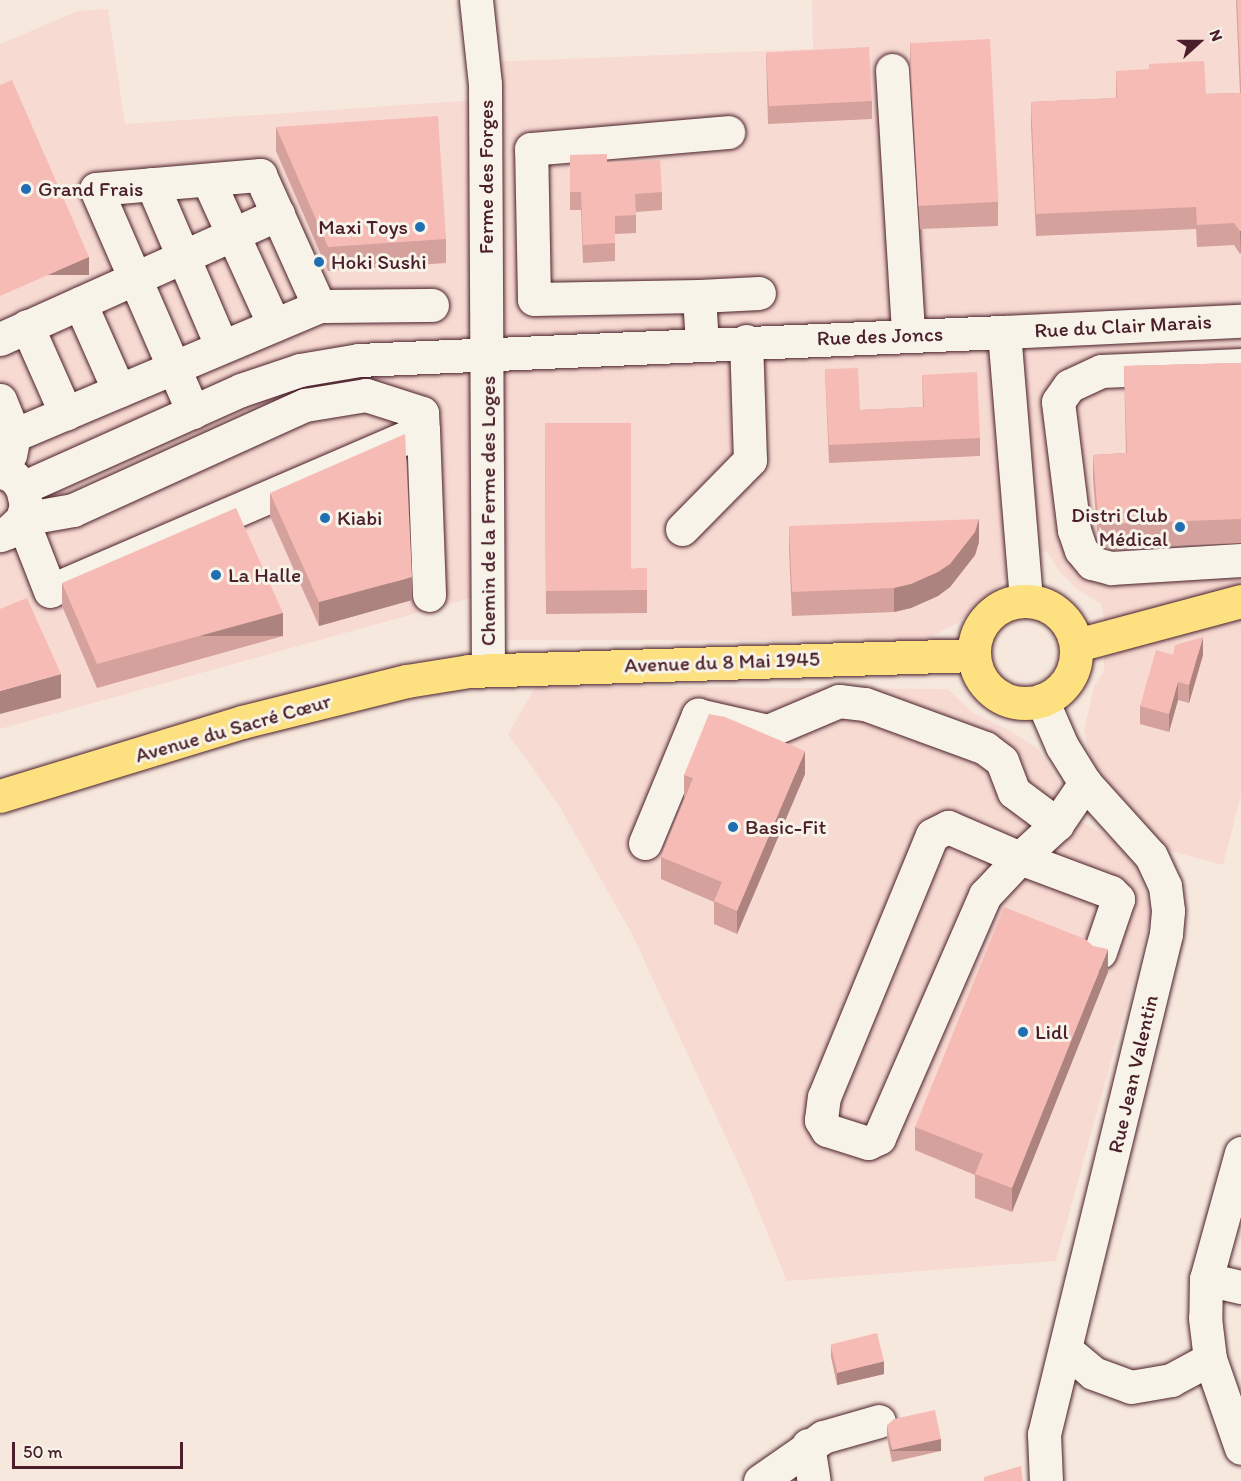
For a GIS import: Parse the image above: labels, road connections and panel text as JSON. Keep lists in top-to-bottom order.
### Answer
{
  "streets": {
    "main road": ["Avenue du 8 Mai 1945", "Avenue du Sacré Cœur"],
    "street": [
      "Ferme des Forges",
      "Rue du Clair Marais",
      "Rue des Joncs",
      "Chemin de la Ferme des Loges",
      "Rue Jean Valentin"
    ]
  },
  "crossings": [
    ["Ferme des Forges", "Rue des Joncs"],
    ["Ferme des Forges", "Chemin de la Ferme des Loges"],
    ["Rue du Clair Marais", "Rue des Joncs"],
    ["Rue des Joncs", "Chemin de la Ferme des Loges"],
    ["Chemin de la Ferme des Loges", "Avenue du 8 Mai 1945"],
    ["Chemin de la Ferme des Loges", "Avenue du Sacré Cœur"],
    ["Avenue du 8 Mai 1945", "Avenue du Sacré Cœur"],
    ["Avenue du 8 Mai 1945", "Rue Jean Valentin"]
  ],
  "places": [
    "Grand Frais",
    "Maxi Toys",
    "Hoki Sushi",
    "Kiabi",
    "Distri Club Médical",
    "La Halle",
    "Basic-Fit",
    "Lidl"
  ],
  "scale_bar": "50 m",
  "north": "right"
}
